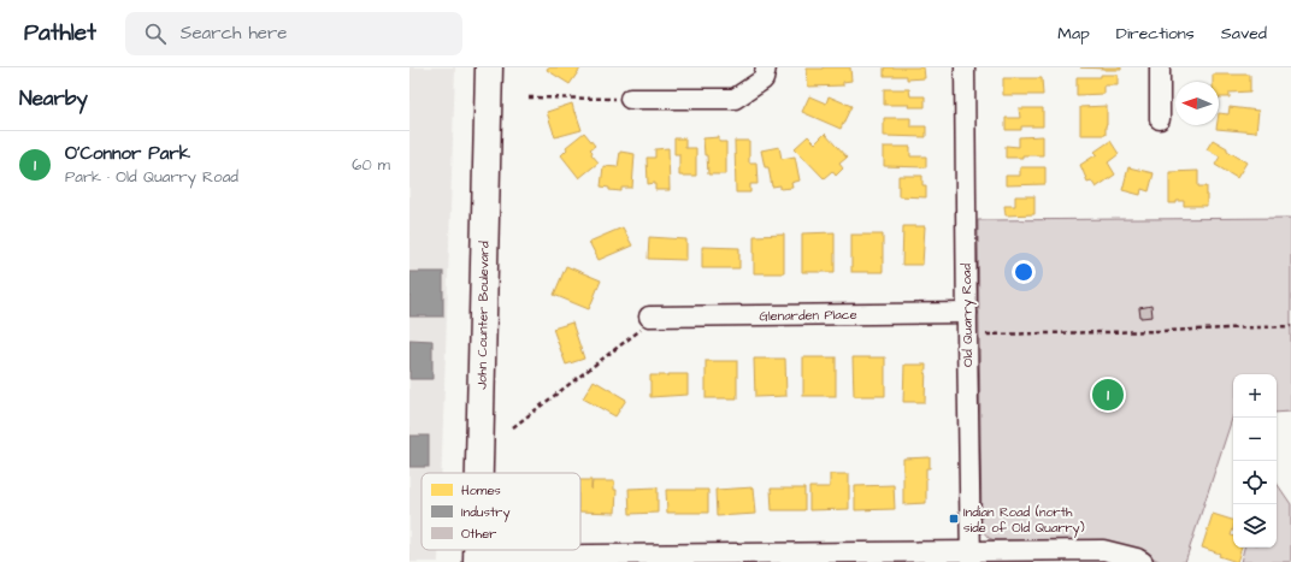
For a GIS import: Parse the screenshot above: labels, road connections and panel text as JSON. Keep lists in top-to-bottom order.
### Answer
{
  "streets": {
    "main road": ["John Counter Boulevard"],
    "street": ["Glenarden Place", "Old Quarry Road"]
  },
  "crossings": [
    ["Glenarden Place", "Old Quarry Road"]
  ],
  "places": {
    "transit": ["Indian Road (north side of Old Quarry)"]
  },
  "legend": ["Homes", "Industry", "Other"],
  "north": "left",
  "page": {
    "header": "Pathlet",
    "search": "Search here",
    "nav": ["Map", "Directions", "Saved"],
    "heading": "Nearby",
    "list": [
      {
        "mark": "1",
        "name": "O'Connor Park",
        "note": "Park · Old Quarry Road",
        "value": "60 m"
      }
    ],
    "map_buttons": ["+", "−"],
    "pins": "1"
  }
}
